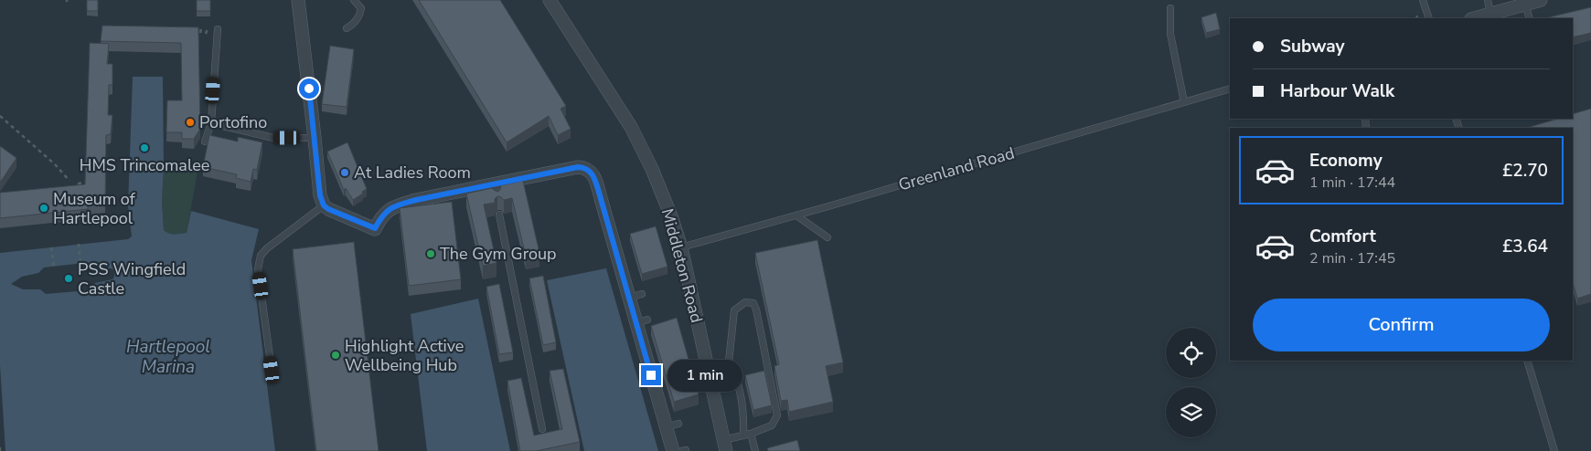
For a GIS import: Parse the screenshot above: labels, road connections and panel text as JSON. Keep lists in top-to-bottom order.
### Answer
{
  "streets": {
    "street": ["Middleton Road"],
    "lane": ["Greenland Road"]
  },
  "crossings": [
    ["Greenland Road", "Middleton Road"]
  ],
  "water": ["Hartlepool Marina"],
  "places": [
    "Portofino",
    "HMS Trincomalee",
    "At Ladies Room",
    "Museum of Hartlepool",
    "The Gym Group",
    "PSS Wingfield Castle",
    "Highlight Active Wellbeing Hub"
  ],
  "page": {
    "banner": ["Subway", "Harbour Walk"],
    "list": [
      {
        "name": "Economy",
        "note": "1 min · 17:44",
        "value": "£2.70"
      },
      {
        "name": "Comfort",
        "note": "2 min · 17:45",
        "value": "£3.64"
      }
    ],
    "buttons": "Confirm",
    "bubble": "1 min"
  }
}
